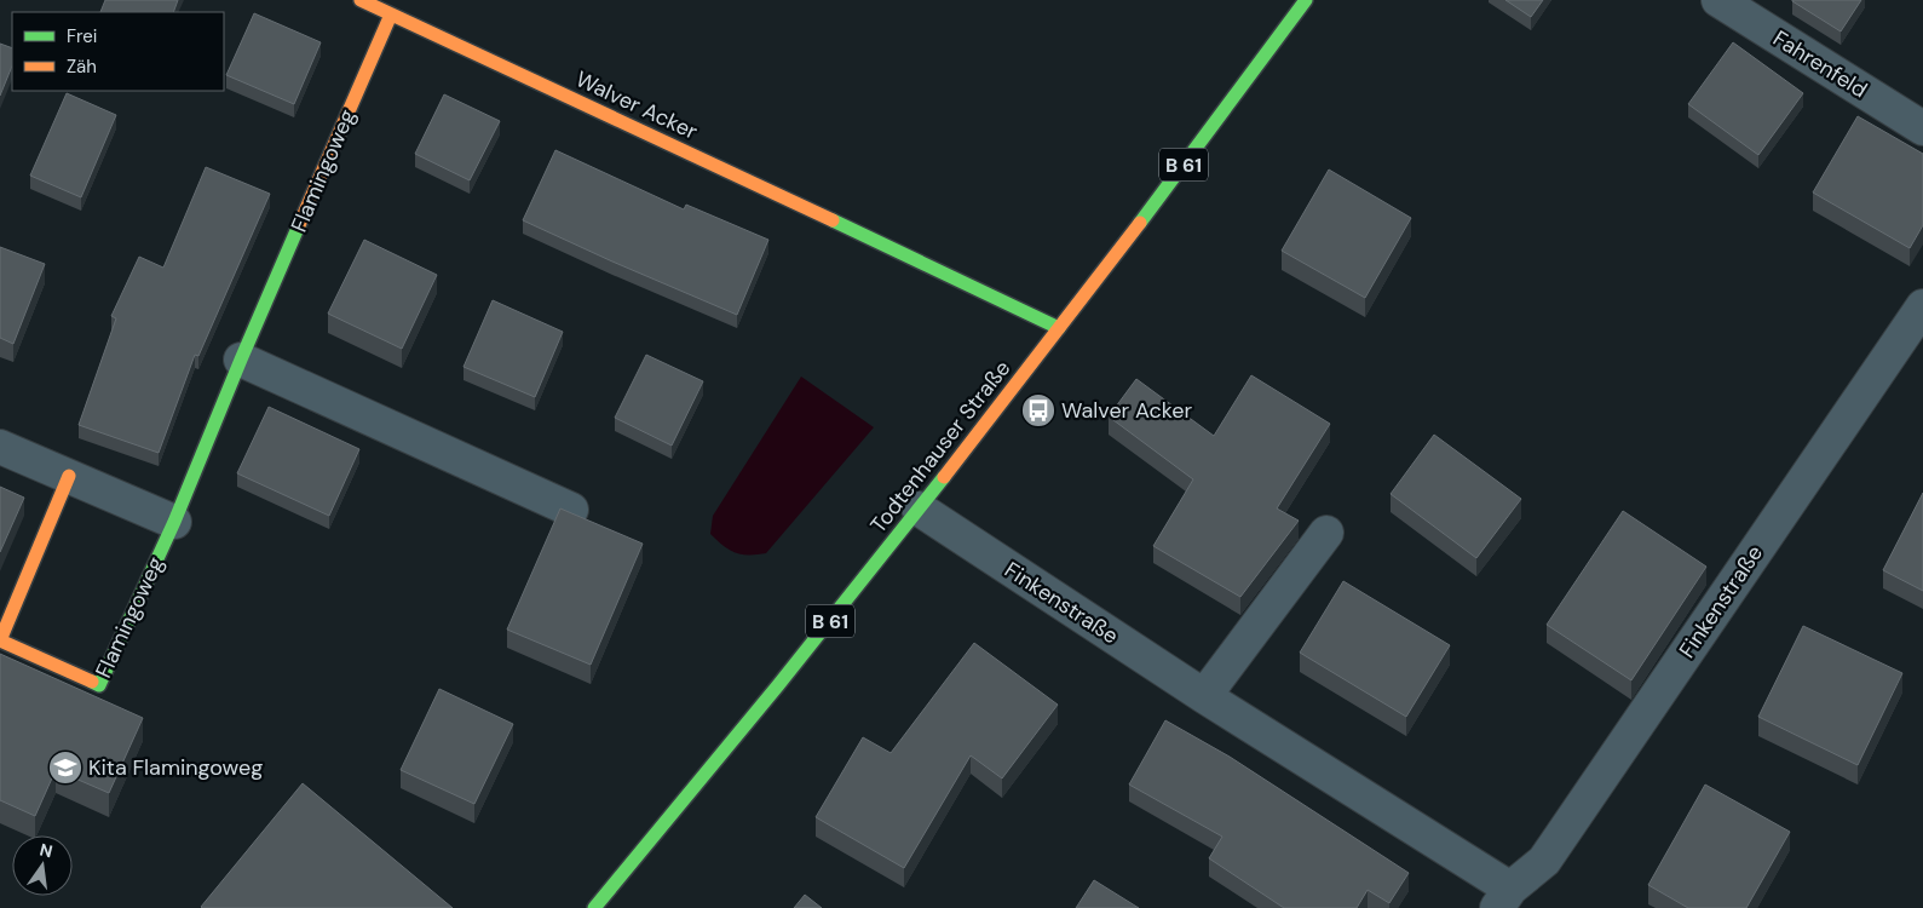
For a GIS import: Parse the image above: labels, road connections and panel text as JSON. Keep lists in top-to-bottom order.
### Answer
{
  "streets": {
    "street": [
      "Fahrenfeld",
      "Walver Acker",
      "B 61",
      "Flamingoweg",
      "Todtenhauser Straße",
      "Finkenstraße"
    ]
  },
  "crossings": [
    ["Walver Acker", "Flamingoweg"],
    ["Walver Acker", "Todtenhauser Straße"],
    ["Todtenhauser Straße", "Finkenstraße"]
  ],
  "places": {
    "bus stop": ["Walver Acker"],
    "school or university": ["Kita Flamingoweg"]
  },
  "legend": ["Frei", "Zäh"],
  "north": "top"
}
